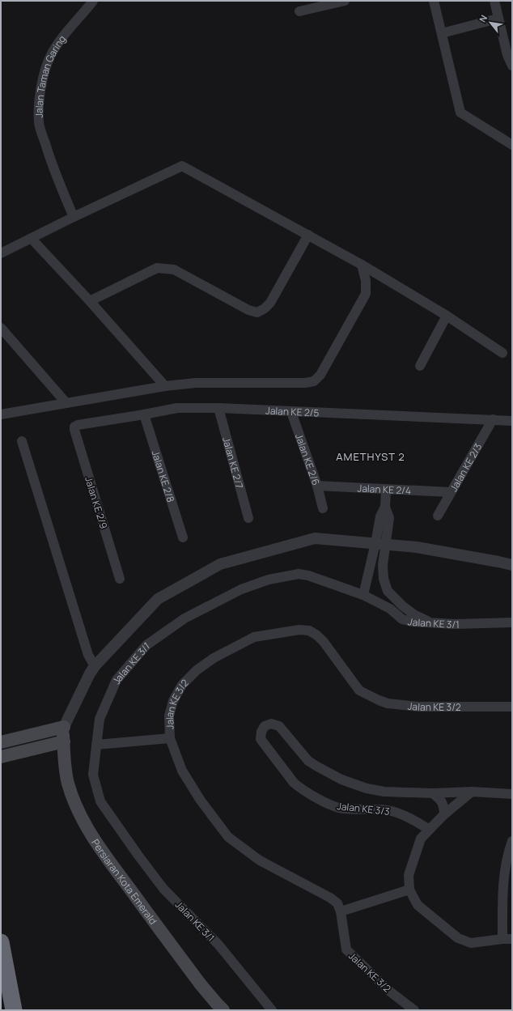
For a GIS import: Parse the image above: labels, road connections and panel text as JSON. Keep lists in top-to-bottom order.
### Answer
{
  "streets": {
    "main road": ["Persiaran Kota Emerald"],
    "street": [
      "Jalan Taman Garing",
      "Jalan KE 2/5",
      "Jalan KE 2/6",
      "Jalan KE 2/7",
      "Jalan KE 2/3",
      "Jalan KE 2/8",
      "Jalan KE 2/4",
      "Jalan KE 2/9",
      "Jalan KE 3/1",
      "Jalan KE 3/2",
      "Jalan KE 3/3"
    ]
  },
  "crossings": [
    ["Jalan KE 2/5", "Jalan KE 2/6"],
    ["Jalan KE 2/5", "Jalan KE 2/7"],
    ["Jalan KE 2/5", "Jalan KE 2/3"],
    ["Jalan KE 2/5", "Jalan KE 2/8"],
    ["Jalan KE 2/5", "Jalan KE 2/9"],
    ["Jalan KE 2/6", "Jalan KE 2/4"],
    ["Jalan KE 2/3", "Jalan KE 2/4"]
  ],
  "districts": ["AMETHYST 2"],
  "north": "top left"
}
